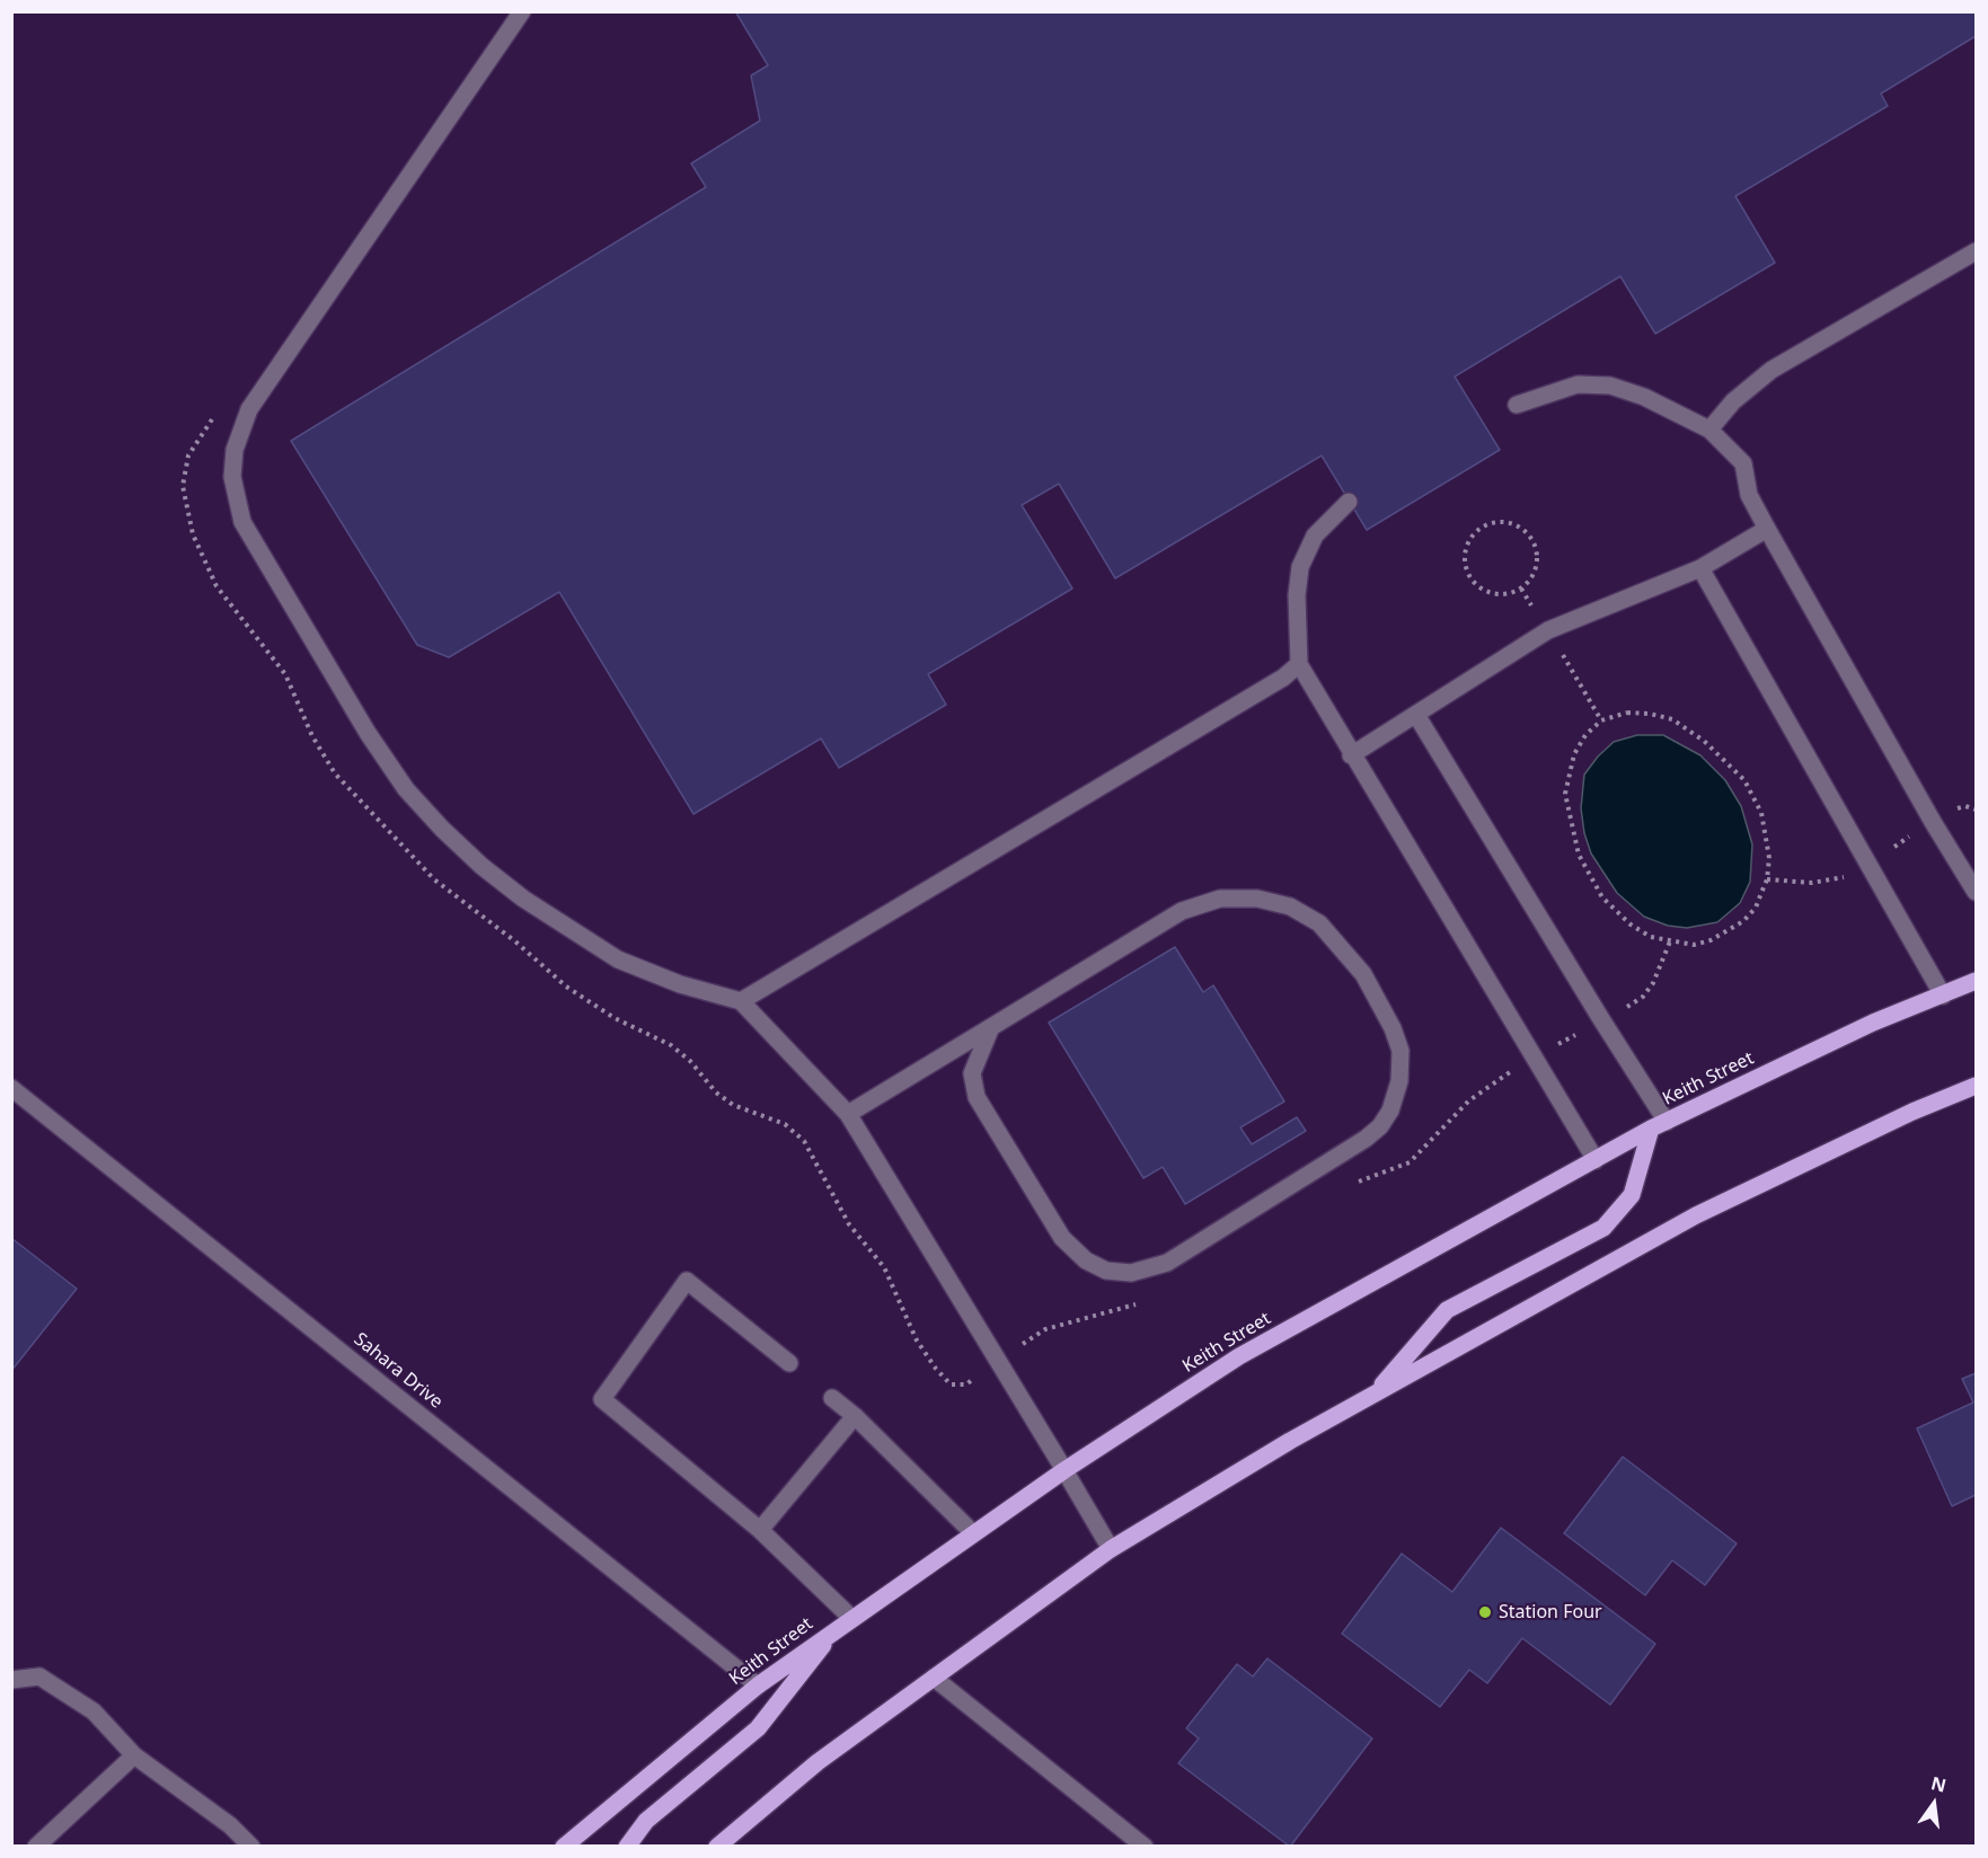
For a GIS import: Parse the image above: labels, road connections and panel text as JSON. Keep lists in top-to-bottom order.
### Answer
{
  "streets": {
    "main road": ["Keith Street"],
    "street": ["Sahara Drive"]
  },
  "crossings": [
    ["Keith Street", "Sahara Drive"]
  ],
  "places": ["Station Four"],
  "north": "top"
}
